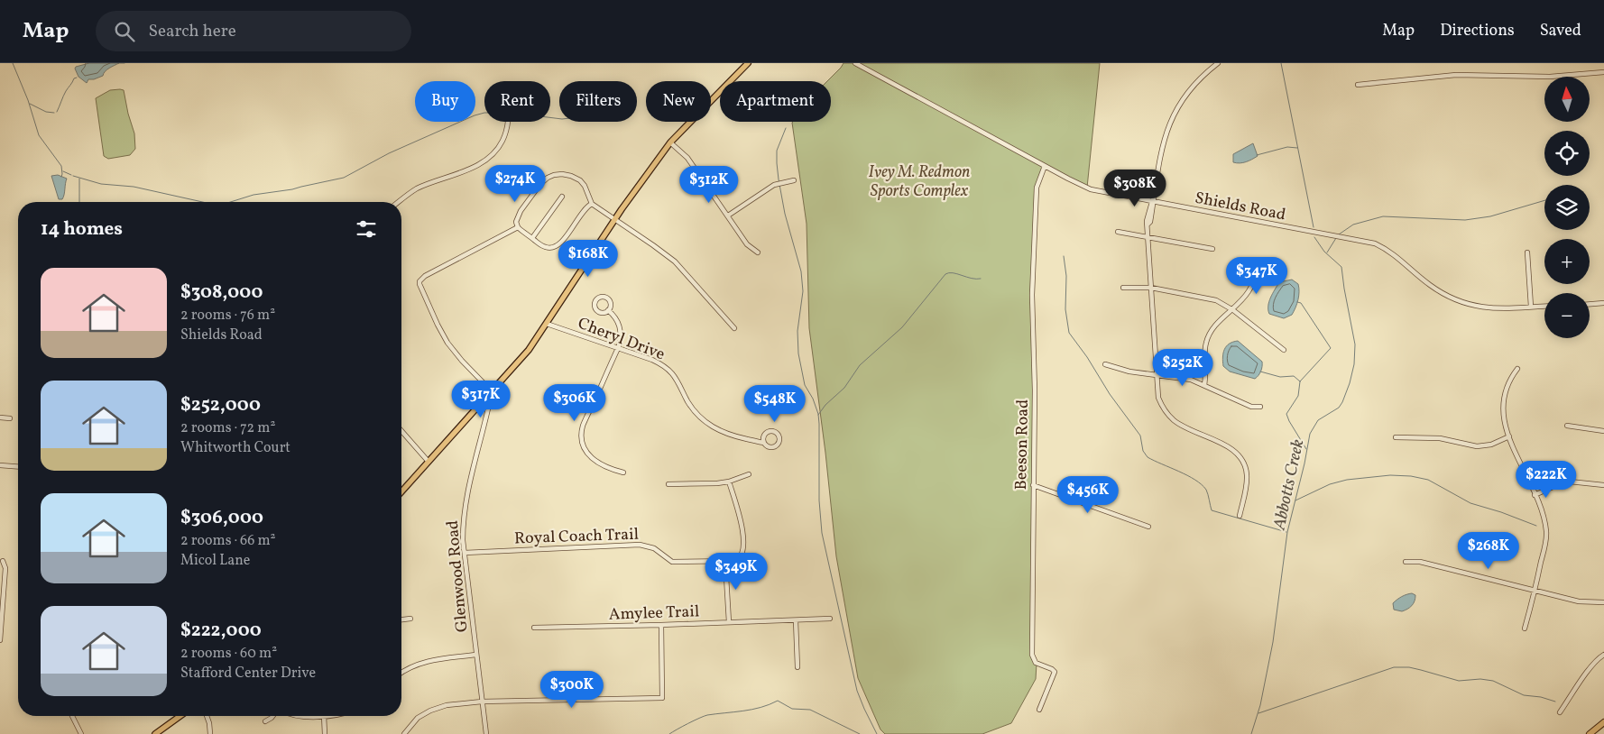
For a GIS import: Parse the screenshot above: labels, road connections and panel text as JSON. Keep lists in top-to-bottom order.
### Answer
{
  "streets": {
    "street": [
      "Shields Road",
      "Cheryl Drive",
      "Beeson Road",
      "Royal Coach Trail",
      "Glenwood Road",
      "Amylee Trail"
    ]
  },
  "crossings": [
    ["Shields Road", "Beeson Road"],
    ["Royal Coach Trail", "Glenwood Road"]
  ],
  "water": ["Abbotts Creek"],
  "parks": ["Ivey M. Redmon Sports Complex"],
  "north": "top",
  "page": {
    "header": "Map",
    "search": "Search here",
    "nav": ["Map", "Directions", "Saved"],
    "map_buttons": ["+", "−"],
    "chip": [
      "Buy",
      "Rent",
      "Filters",
      "New",
      "Apartment"
    ],
    "price": [
      "$274K",
      "$312K",
      "$308K",
      "$168K",
      "$347K",
      "$252K",
      "$317K",
      "$306K",
      "$548K",
      "$222K",
      "$456K",
      "$268K",
      "$349K",
      "$300K"
    ],
    "heading": "14 homes",
    "list": [
      {
        "name": "$308,000",
        "note": "2 rooms · 76 m² · Shields Road"
      },
      {
        "name": "$252,000",
        "note": "2 rooms · 72 m² · Whitworth Court"
      },
      {
        "name": "$306,000",
        "note": "2 rooms · 66 m² · Micol Lane"
      },
      {
        "name": "$222,000",
        "note": "2 rooms · 60 m² · Stafford Center Drive"
      }
    ]
  }
}
